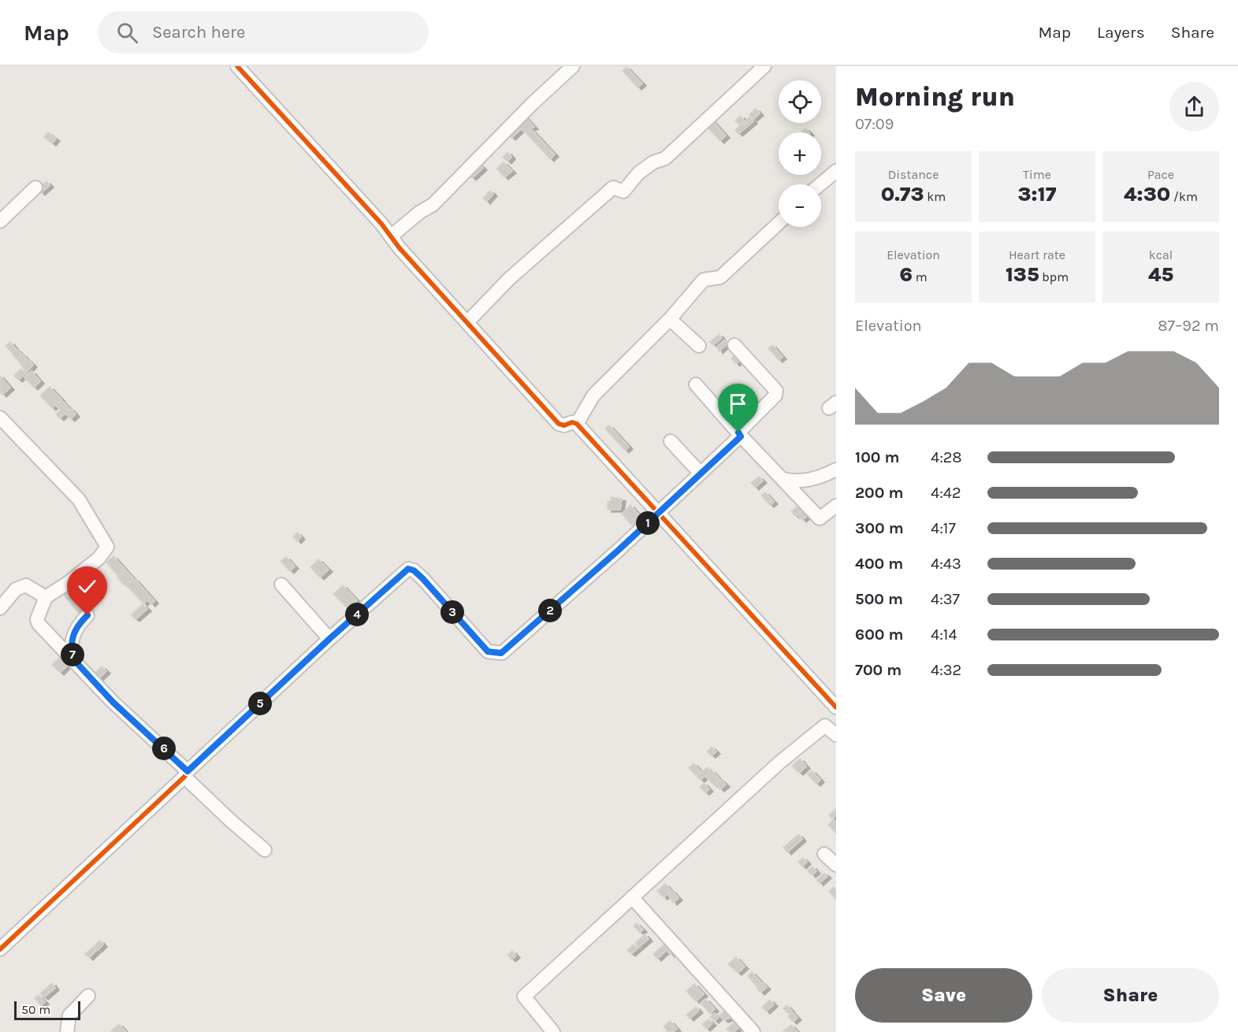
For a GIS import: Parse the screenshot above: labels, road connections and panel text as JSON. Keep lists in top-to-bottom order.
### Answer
{
  "scale_bar": "50 m",
  "page": {
    "header": "Map",
    "search": "Search here",
    "nav": ["Map", "Layers", "Share"],
    "heading": ["Morning run", "07:09"],
    "map_buttons": ["+", "−"],
    "stats": [
      ["Distance", "0.73 km"],
      ["Time", "3:17"],
      ["Pace", "4:30 /km"],
      ["Elevation", "6 m"],
      ["Heart rate", "135 bpm"],
      ["kcal", "45"]
    ],
    "chart": ["Elevation", "87–92 m"],
    "list": [
      {
        "name": "100 m",
        "note": "4:28"
      },
      {
        "name": "200 m",
        "note": "4:42"
      },
      {
        "name": "300 m",
        "note": "4:17"
      },
      {
        "name": "400 m",
        "note": "4:43"
      },
      {
        "name": "500 m",
        "note": "4:37"
      },
      {
        "name": "600 m",
        "note": "4:14"
      },
      {
        "name": "700 m",
        "note": "4:32"
      }
    ],
    "pins": [
      "1",
      "2",
      "3",
      "4",
      "7",
      "5",
      "6"
    ],
    "buttons": ["Save", "Share"],
    "scale": "50 m"
  }
}
